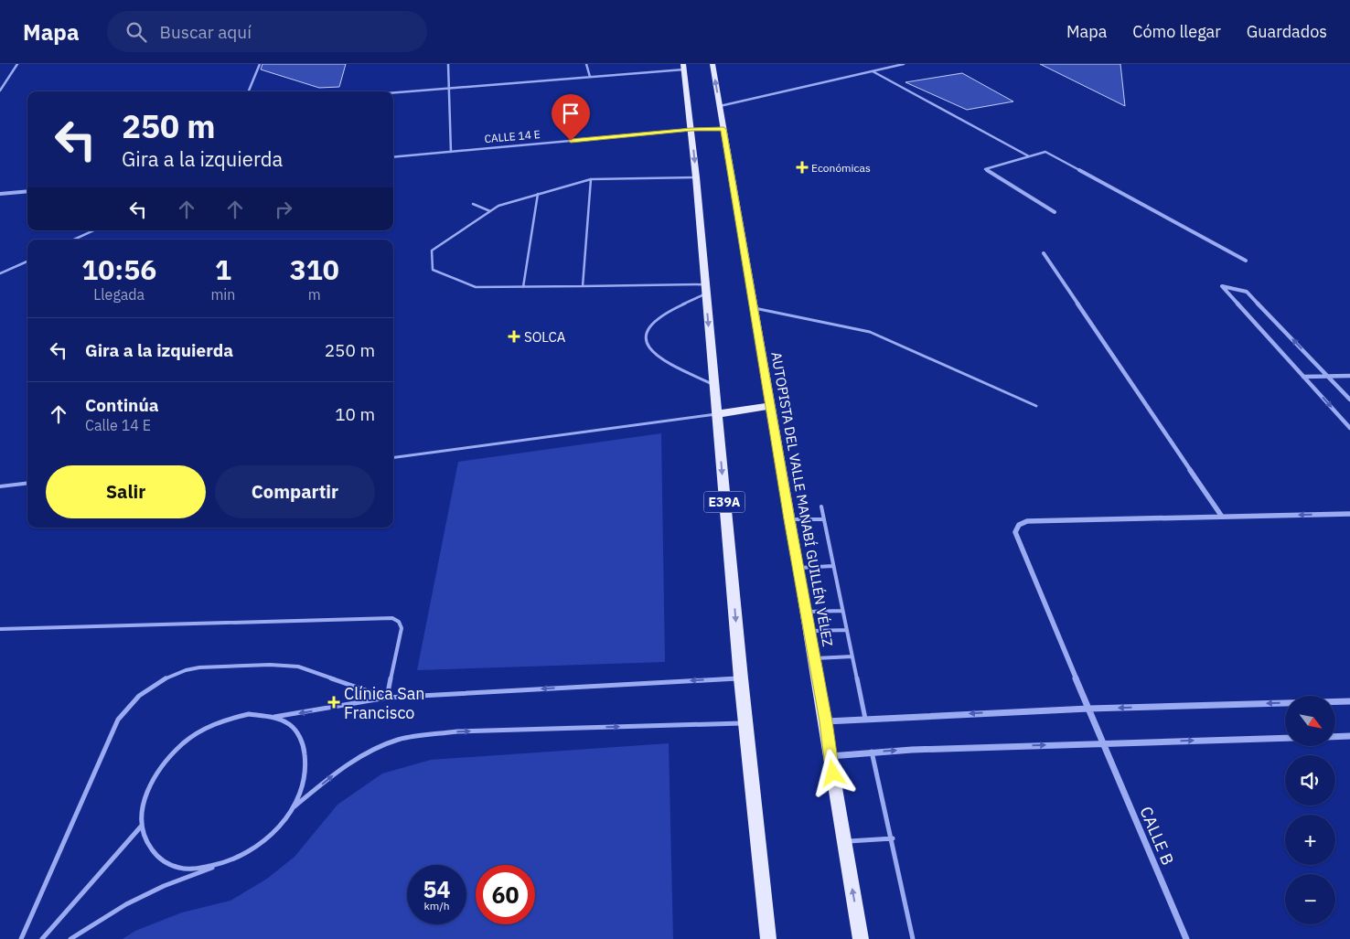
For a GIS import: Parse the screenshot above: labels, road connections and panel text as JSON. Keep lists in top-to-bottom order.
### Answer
{
  "streets": {
    "main road": ["AUTOPISTA DEL VALLE MANABÍ GUILLÉN VÉLEZ", "E39A"],
    "street": ["CALLE 14 E", "CALLE B"]
  },
  "crossings": [
    ["CALLE 14 E", "AUTOPISTA DEL VALLE MANABÍ GUILLÉN VÉLEZ"],
    ["CALLE 14 E", "E39A"]
  ],
  "places": {
    "health": ["Económicas", "SOLCA", "Clínica San Francisco"]
  },
  "north": "bottom right",
  "page": {
    "header": "Mapa",
    "search": "Buscar aquí",
    "nav": ["Mapa", "Cómo llegar", "Guardados"],
    "turn": ["250 m", "Gira a la izquierda"],
    "eta": [
      "10:56",
      "Llegada",
      "1",
      "min",
      "310",
      "m"
    ],
    "list": [
      {
        "name": "Gira a la izquierda",
        "value": "250 m"
      },
      {
        "name": "Continúa",
        "note": "Calle 14 E",
        "value": "10 m"
      }
    ],
    "buttons": ["Salir", "Compartir"],
    "map_buttons": ["+", "−"],
    "speed": "54 km/h",
    "limit": "60"
  }
}
